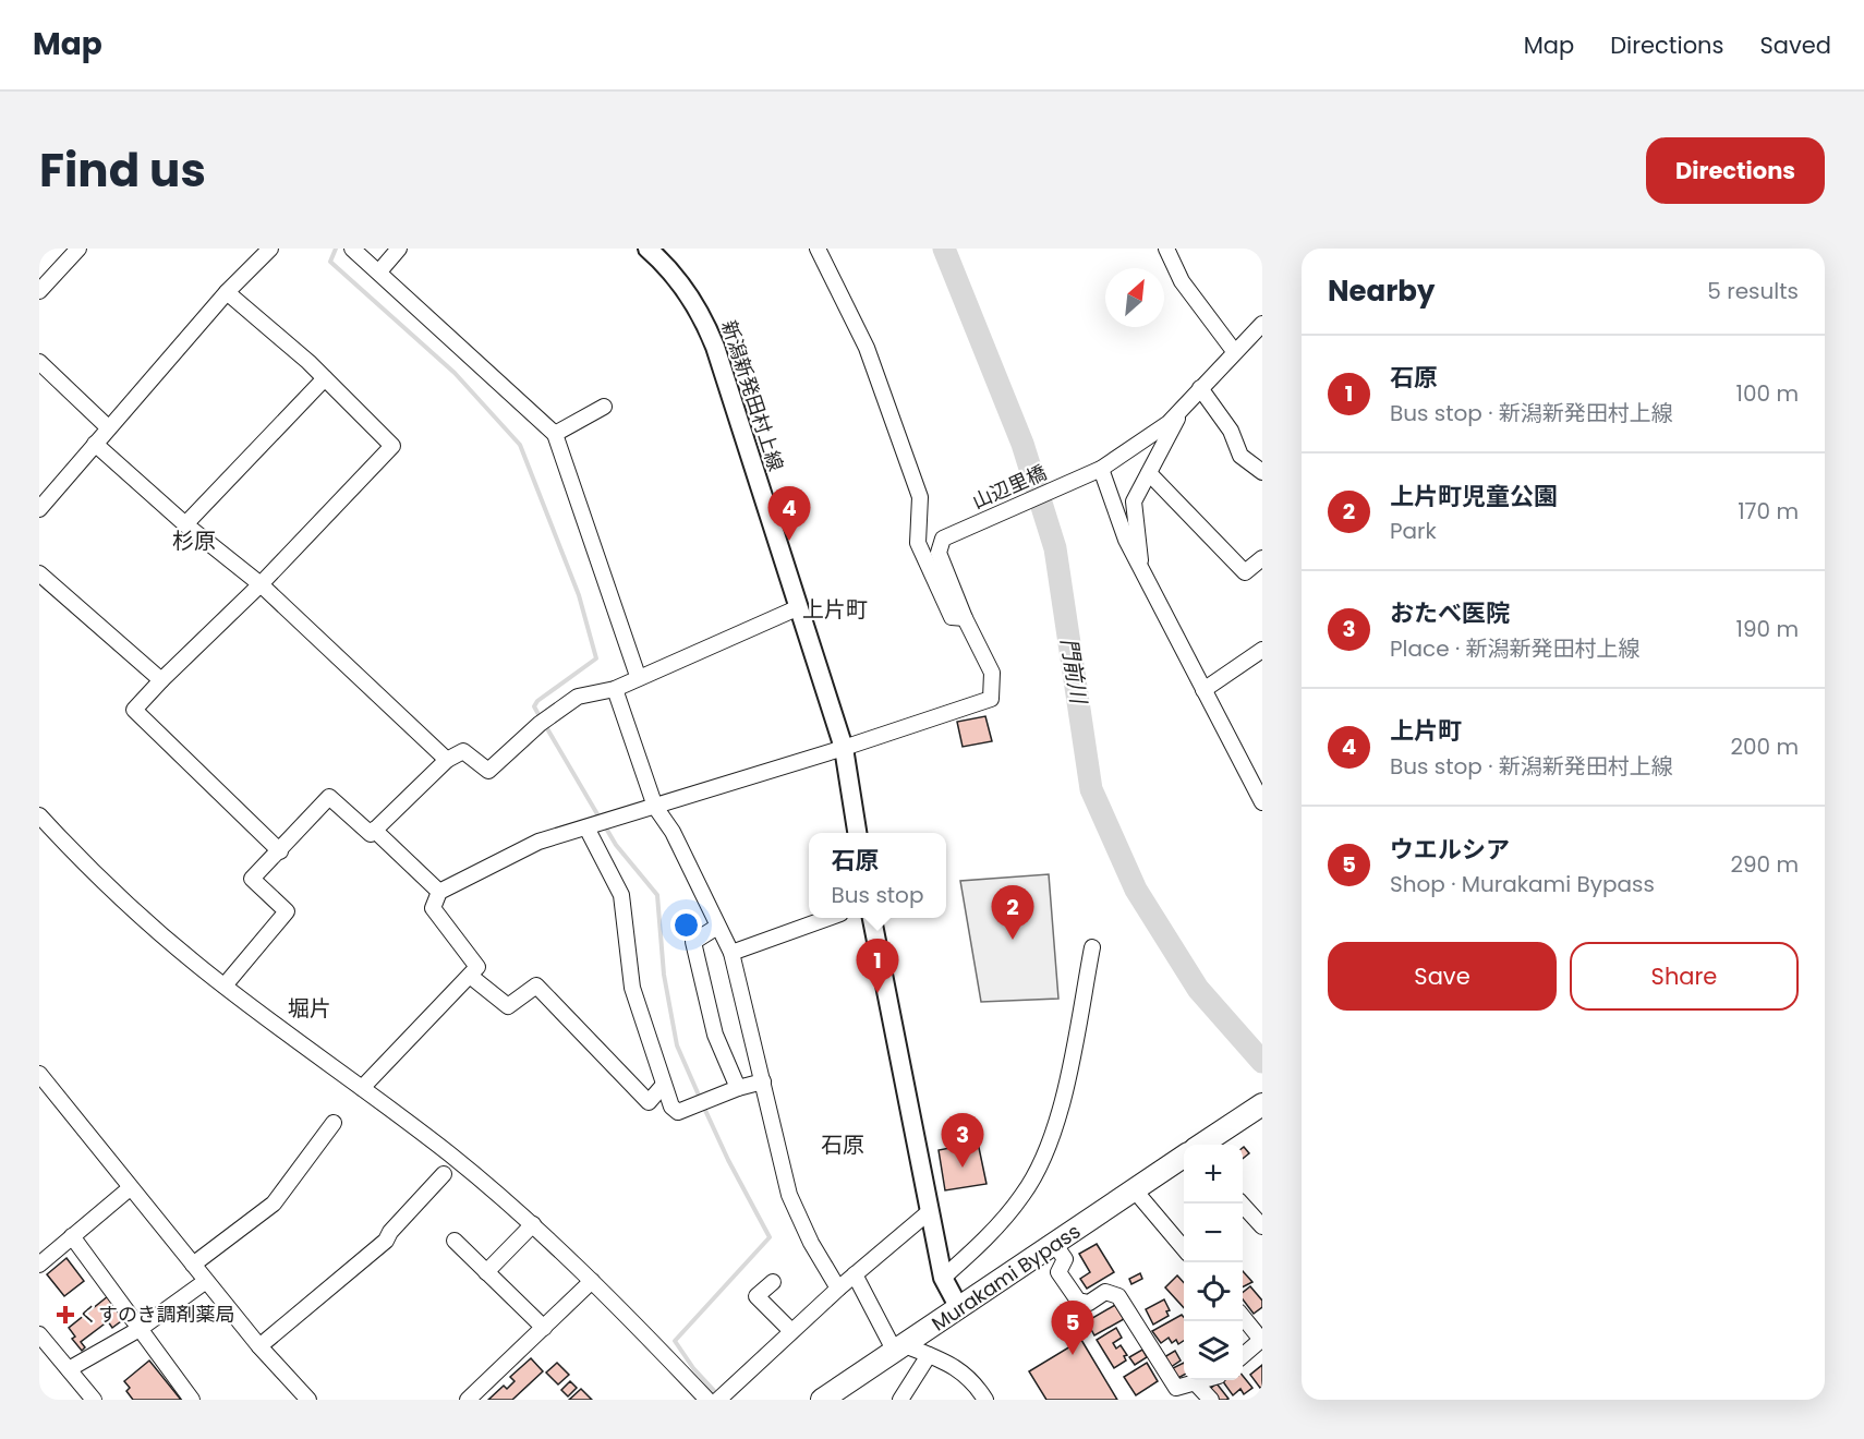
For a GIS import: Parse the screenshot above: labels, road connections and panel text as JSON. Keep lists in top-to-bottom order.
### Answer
{
  "streets": {
    "highway": ["Murakami Bypass"],
    "main road": ["新潟新発田村上線"],
    "street": ["山辺里橋"]
  },
  "districts": [
    "杉原",
    "上片町",
    "堀片",
    "石原"
  ],
  "water": ["門前川"],
  "places": {
    "health": ["くすのき調剤薬局"]
  },
  "north": "top right",
  "page": {
    "header": "Map",
    "nav": ["Map", "Directions", "Saved"],
    "title": "Find us",
    "buttons": [
      "Directions",
      ["Save", "Share"]
    ],
    "heading": ["Nearby", "5 results"],
    "list": [
      {
        "mark": "1",
        "name": "石原",
        "note": "Bus stop · 新潟新発田村上線",
        "value": "100 m"
      },
      {
        "mark": "2",
        "name": "上片町児童公園",
        "note": "Park",
        "value": "170 m"
      },
      {
        "mark": "3",
        "name": "おたべ医院",
        "note": "Place · 新潟新発田村上線",
        "value": "190 m"
      },
      {
        "mark": "4",
        "name": "上片町",
        "note": "Bus stop · 新潟新発田村上線",
        "value": "200 m"
      },
      {
        "mark": "5",
        "name": "ウエルシア",
        "note": "Shop · Murakami Bypass",
        "value": "290 m"
      }
    ],
    "pins": [
      "4",
      "2",
      "1",
      "3",
      "5"
    ],
    "popup": ["石原", "Bus stop"],
    "map_buttons": ["+", "−"]
  }
}
